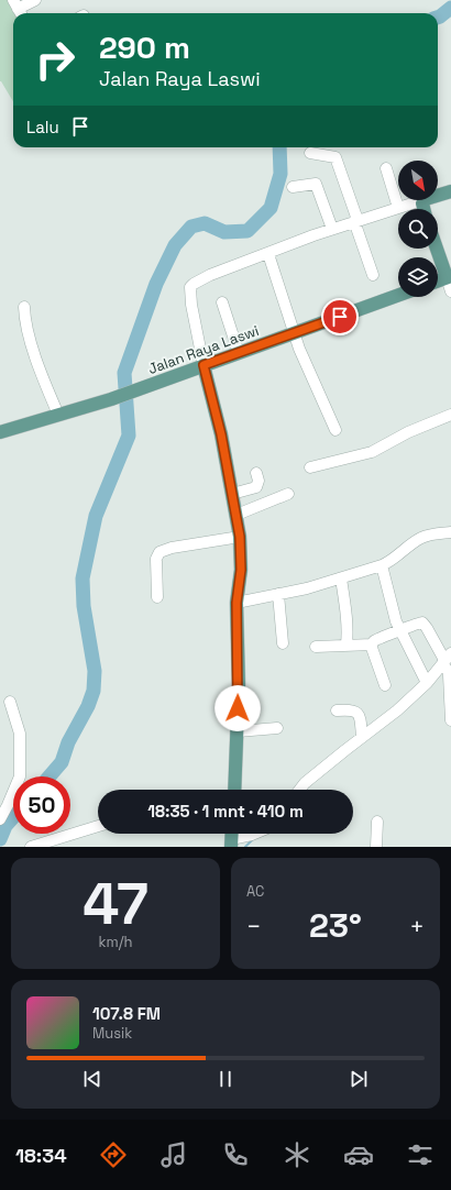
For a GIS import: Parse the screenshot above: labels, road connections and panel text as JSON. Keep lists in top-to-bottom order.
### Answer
{
  "streets": {
    "main road": ["Jalan Raya Laswi"]
  },
  "north": "bottom right",
  "page": {
    "turn": ["290 m", "Jalan Raya Laswi"],
    "then": "Lalu",
    "limit": "50",
    "trip": "18:35 · 1 mnt · 410 m",
    "tile": [
      ["47", "km/h"],
      "AC"
    ],
    "heat": ["−", "23°", "+"],
    "song": ["107.8 FM", "Musik"],
    "tabs": "18:34"
  }
}
